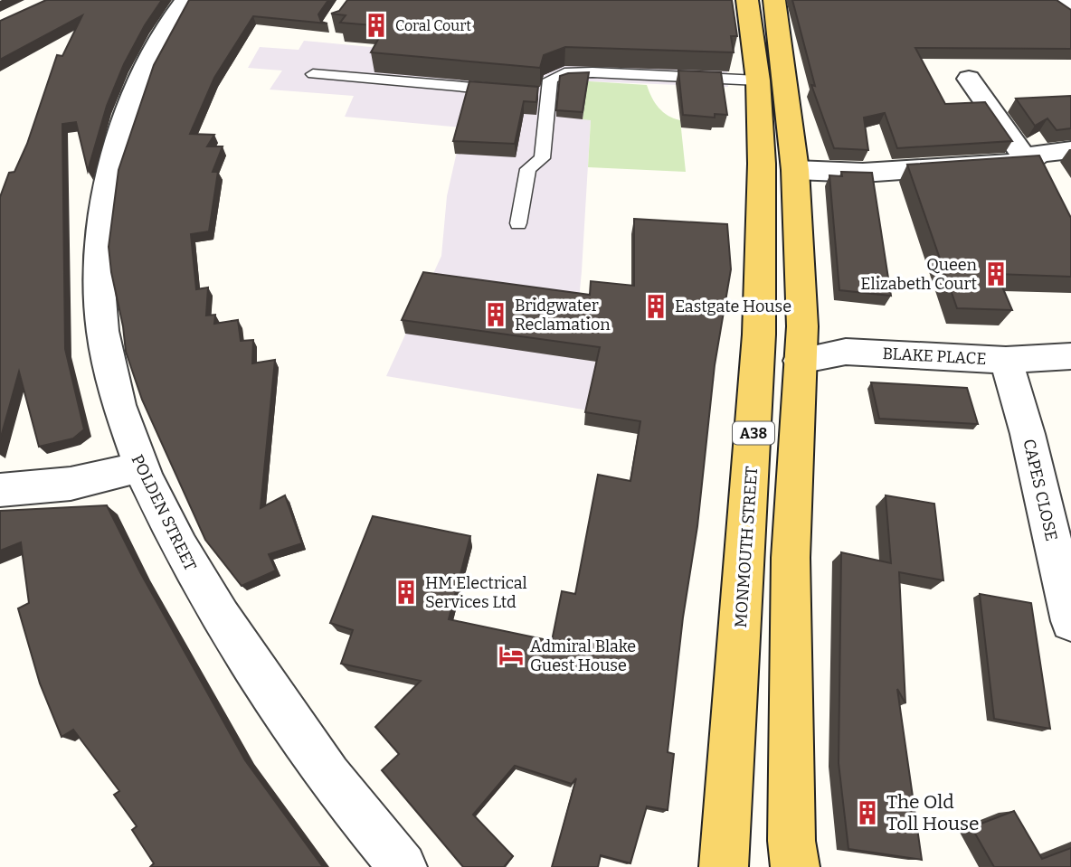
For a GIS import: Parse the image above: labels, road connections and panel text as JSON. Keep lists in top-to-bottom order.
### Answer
{
  "streets": {
    "main road": ["A38", "MONMOUTH STREET"],
    "street": ["BLAKE PLACE", "CAPES CLOSE", "POLDEN STREET"]
  },
  "crossings": [
    ["BLAKE PLACE", "A38"],
    ["BLAKE PLACE", "CAPES CLOSE"]
  ],
  "places": {
    "building": [
      "Coral Court",
      "Queen Elizabeth Court",
      "Eastgate House",
      "Bridgwater Reclamation",
      "HM Electrical Services Ltd",
      "The Old Toll House"
    ],
    "hotel": ["Admiral Blake Guest House"]
  }
}
